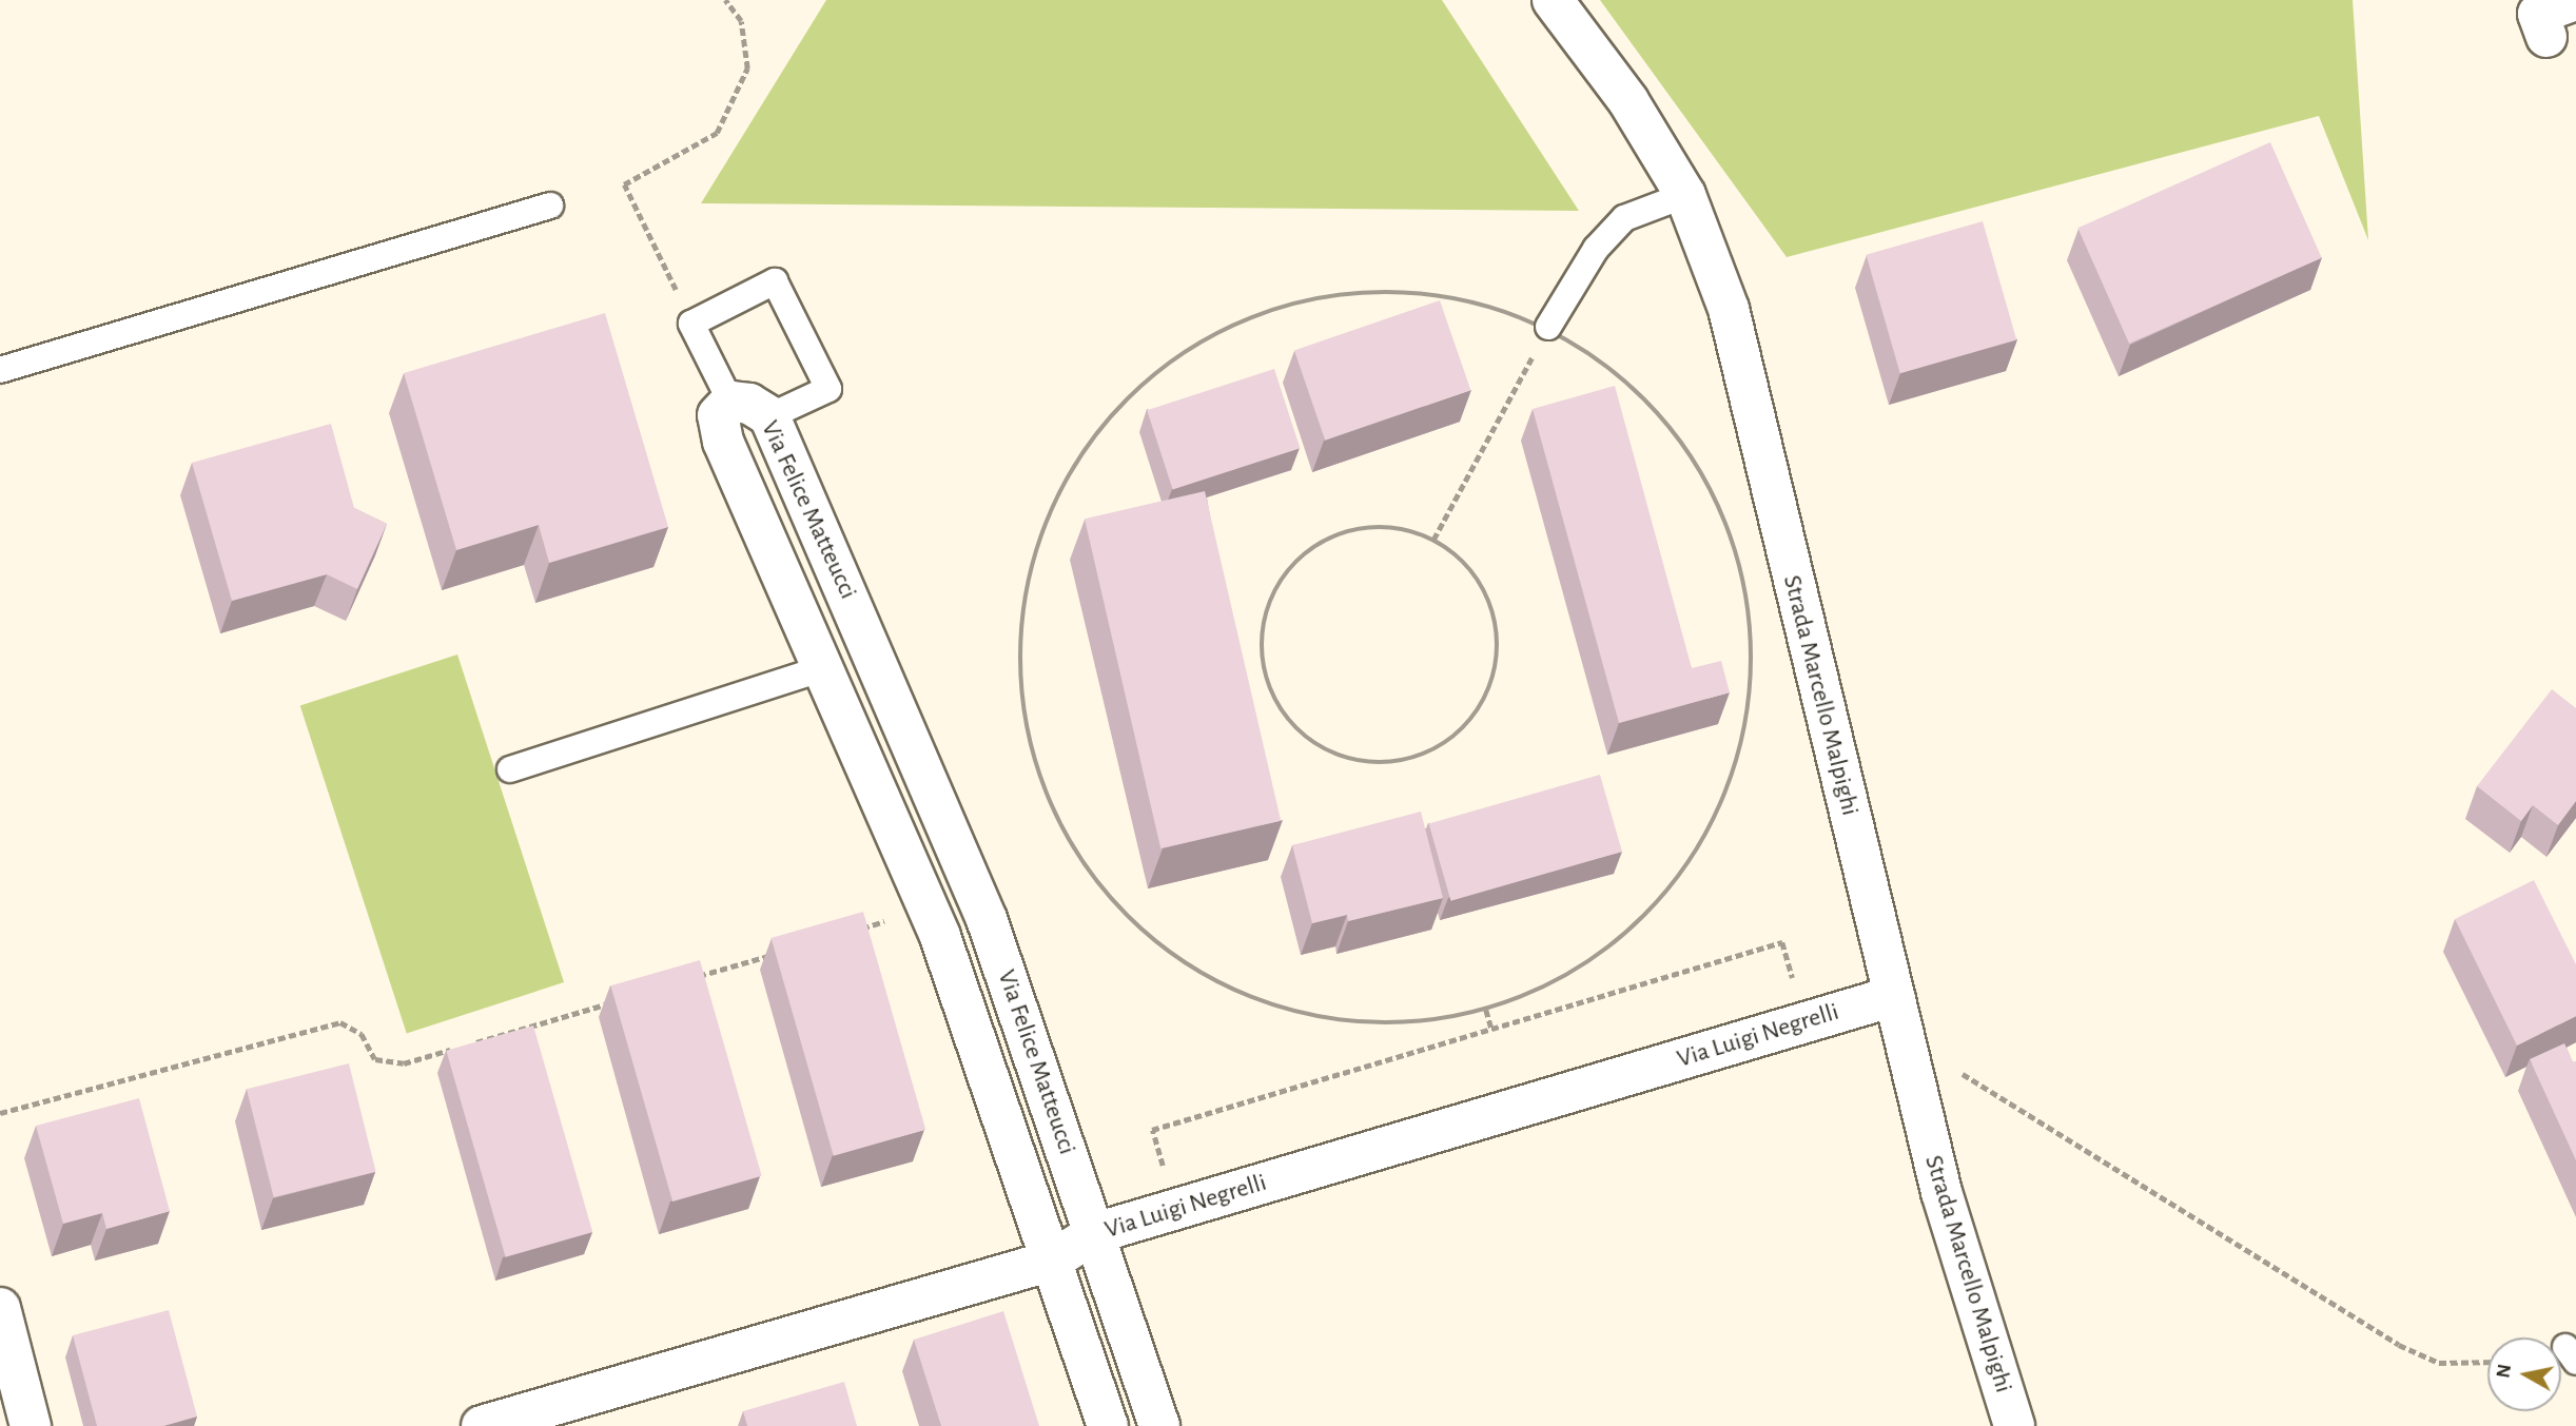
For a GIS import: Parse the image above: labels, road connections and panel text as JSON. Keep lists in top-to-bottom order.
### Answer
{
  "streets": {
    "street": ["Via Felice Matteucci", "Strada Marcello Malpighi", "Via Luigi Negrelli"]
  },
  "crossings": [
    ["Via Felice Matteucci", "Via Luigi Negrelli"],
    ["Strada Marcello Malpighi", "Via Luigi Negrelli"]
  ],
  "north": "left"
}
